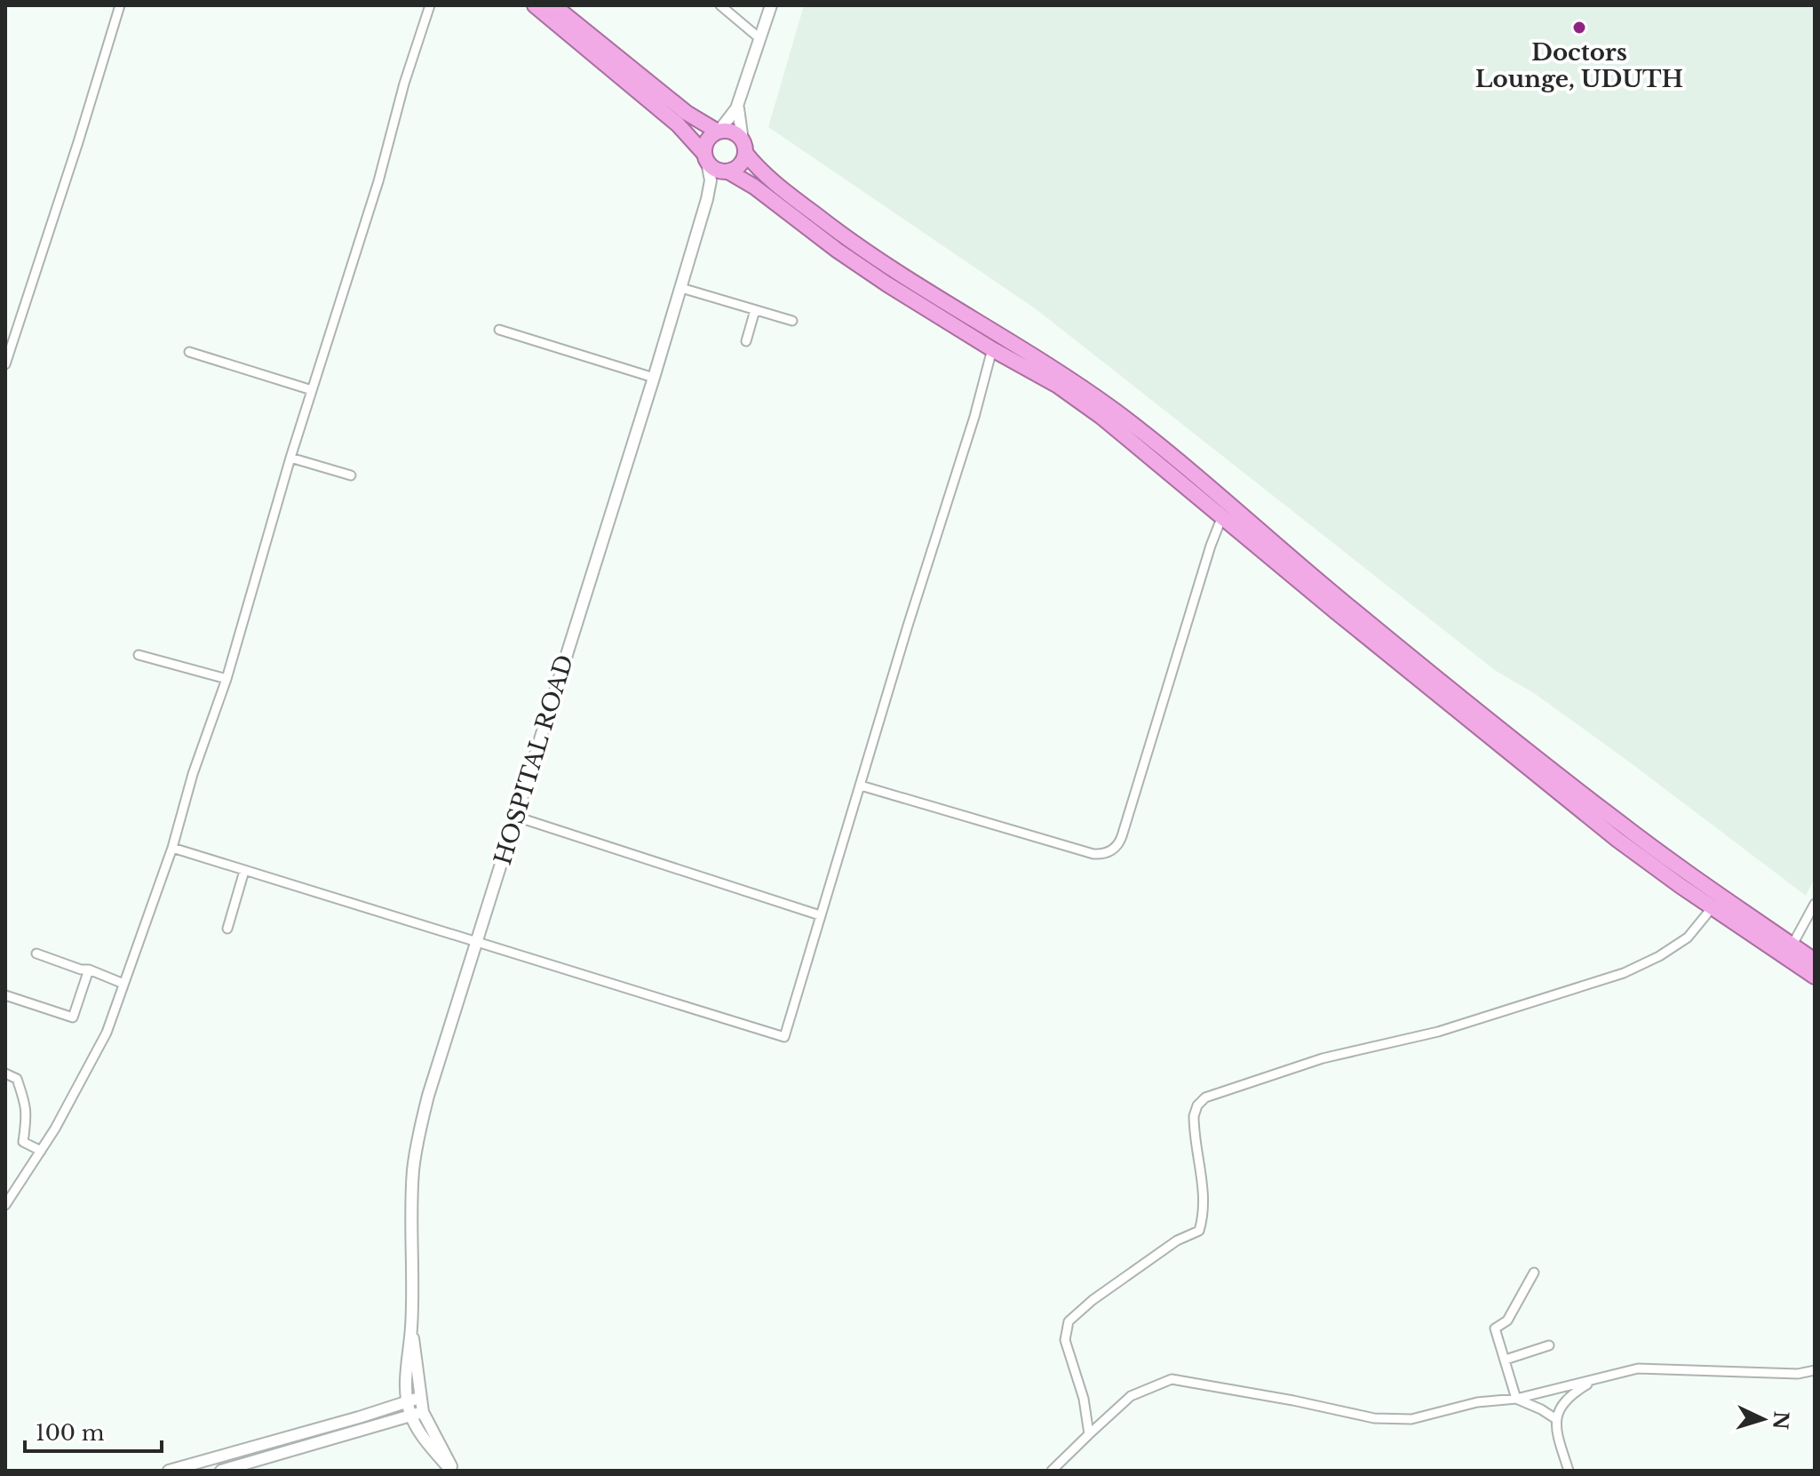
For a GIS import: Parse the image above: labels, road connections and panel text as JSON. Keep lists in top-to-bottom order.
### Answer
{
  "streets": {
    "street": ["HOSPITAL ROAD"]
  },
  "places": ["Doctors Lounge, UDUTH"],
  "scale_bar": "100 m",
  "north": "right"
}
